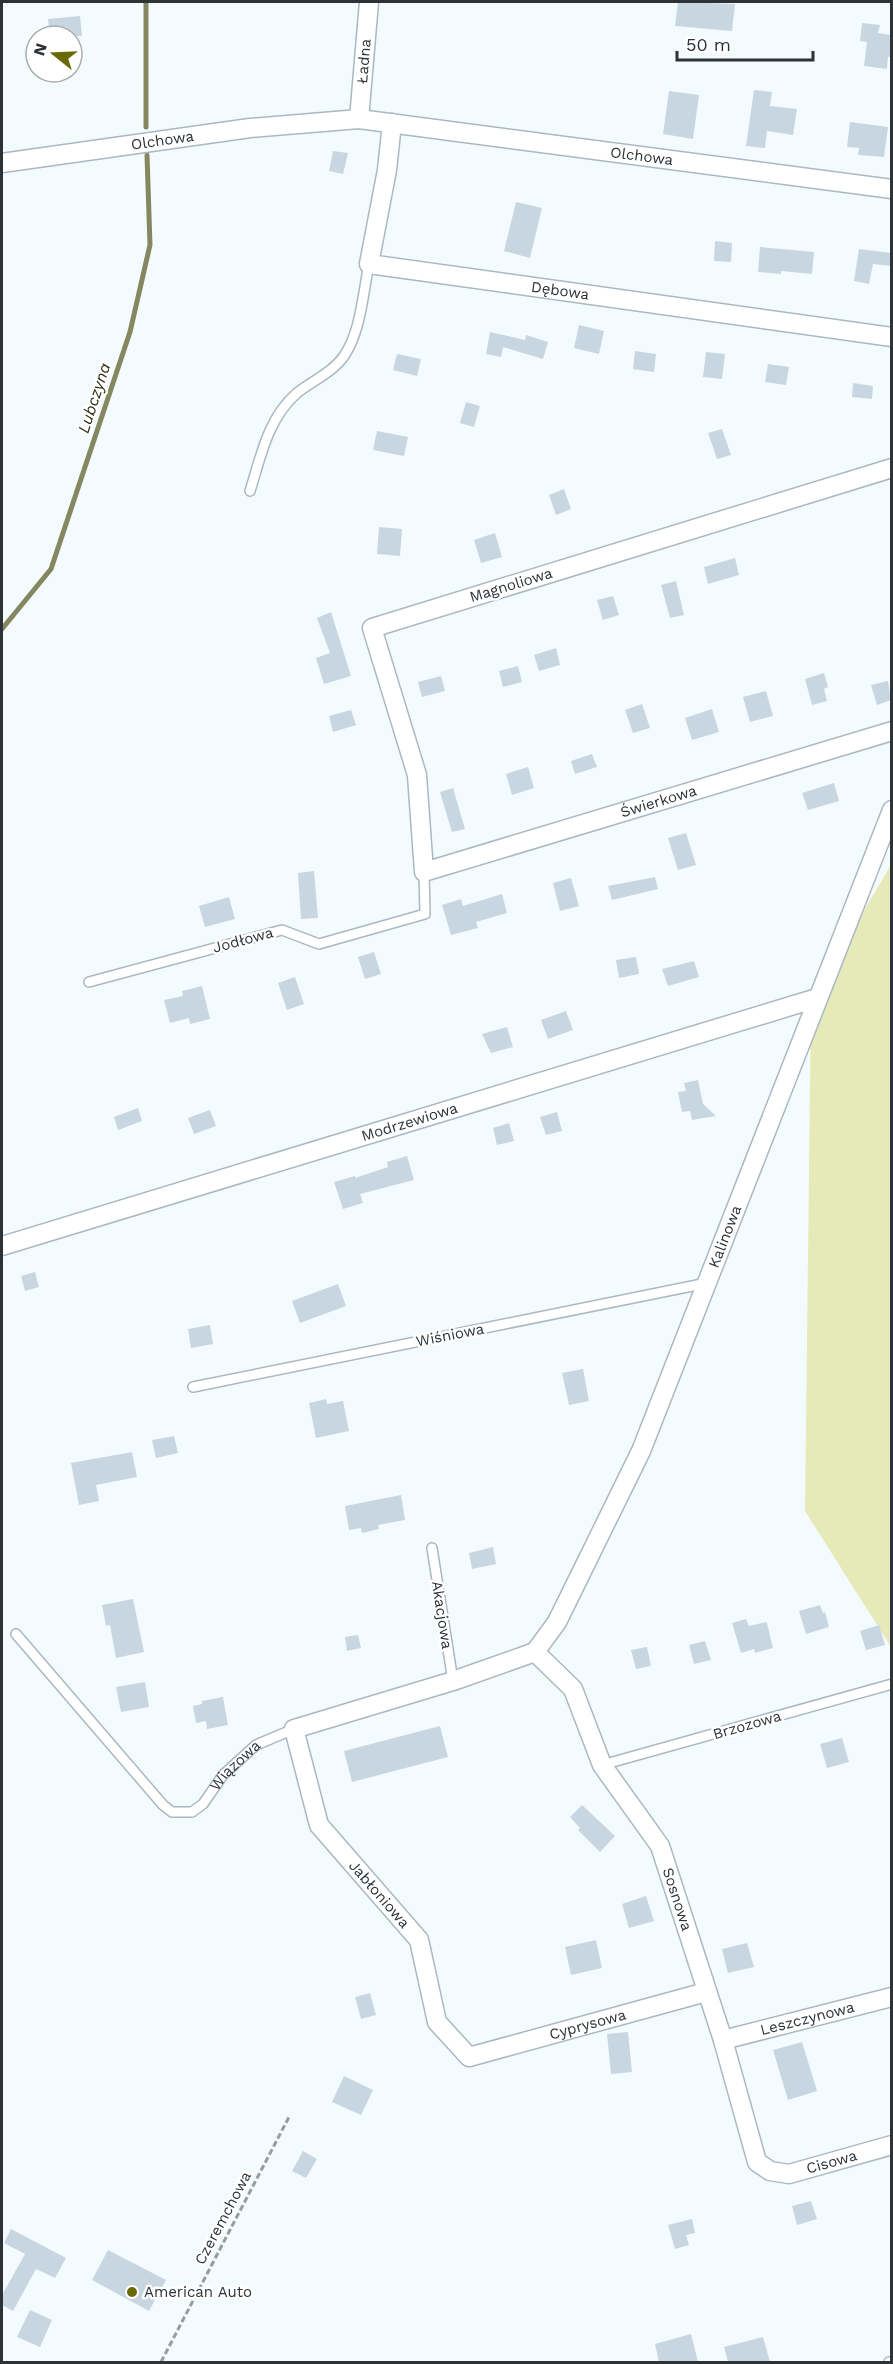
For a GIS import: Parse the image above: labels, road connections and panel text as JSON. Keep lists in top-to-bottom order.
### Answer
{
  "streets": {
    "street": [
      "Ładna",
      "Olchowa",
      "Dębowa",
      "Magnoliowa",
      "Świerkowa",
      "Modrzewiowa",
      "Kalinowa",
      "Wiązowa",
      "Jabłoniowa",
      "Sosnowa",
      "Leszczynowa",
      "Cyprysowa",
      "Cisowa"
    ],
    "lane": [
      "Jodłowa",
      "Wiśniowa",
      "Akacjowa",
      "Brzozowa"
    ],
    "path": ["Czeremchowa"]
  },
  "crossings": [
    ["Ładna", "Olchowa"],
    ["Magnoliowa", "Świerkowa"],
    ["Magnoliowa", "Jodłowa"],
    ["Świerkowa", "Jodłowa"],
    ["Modrzewiowa", "Kalinowa"],
    ["Kalinowa", "Wiśniowa"],
    ["Kalinowa", "Wiązowa"],
    ["Kalinowa", "Sosnowa"],
    ["Akacjowa", "Wiązowa"],
    ["Brzozowa", "Sosnowa"],
    ["Wiązowa", "Jabłoniowa"],
    ["Wiązowa", "Sosnowa"],
    ["Jabłoniowa", "Cyprysowa"],
    ["Sosnowa", "Leszczynowa"],
    ["Sosnowa", "Cyprysowa"],
    ["Sosnowa", "Cisowa"]
  ],
  "water": ["Lubczyna"],
  "places": ["American Auto"],
  "scale_bar": "50 m",
  "north": "left"
}
